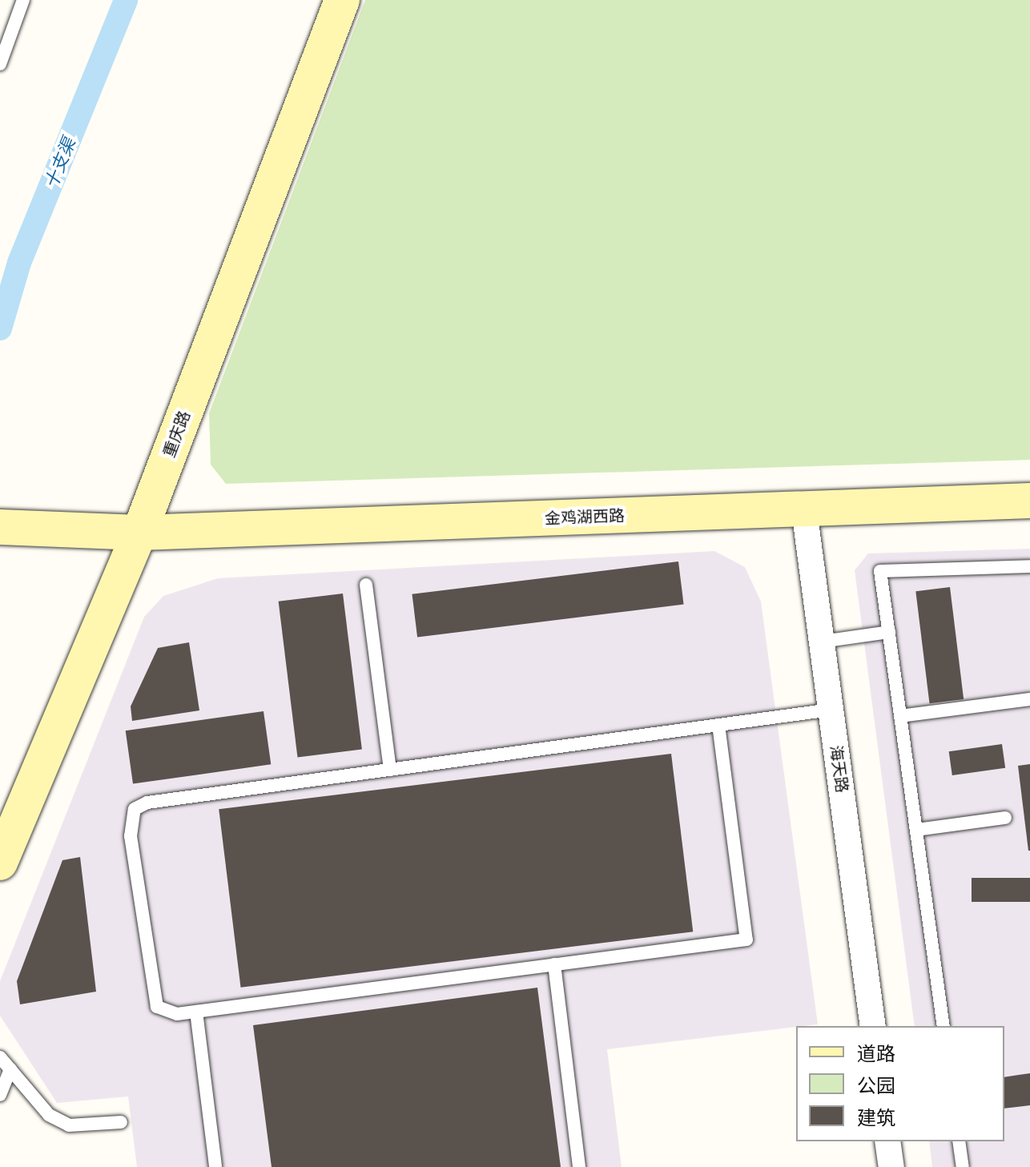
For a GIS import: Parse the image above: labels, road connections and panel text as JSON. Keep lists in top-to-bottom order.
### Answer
{
  "streets": {
    "street": ["重庆路", "金鸡湖西路", "海天路"]
  },
  "crossings": [
    ["重庆路", "金鸡湖西路"],
    ["金鸡湖西路", "海天路"]
  ],
  "water": ["十支渠"],
  "legend": ["道路", "公园", "建筑"]
}
